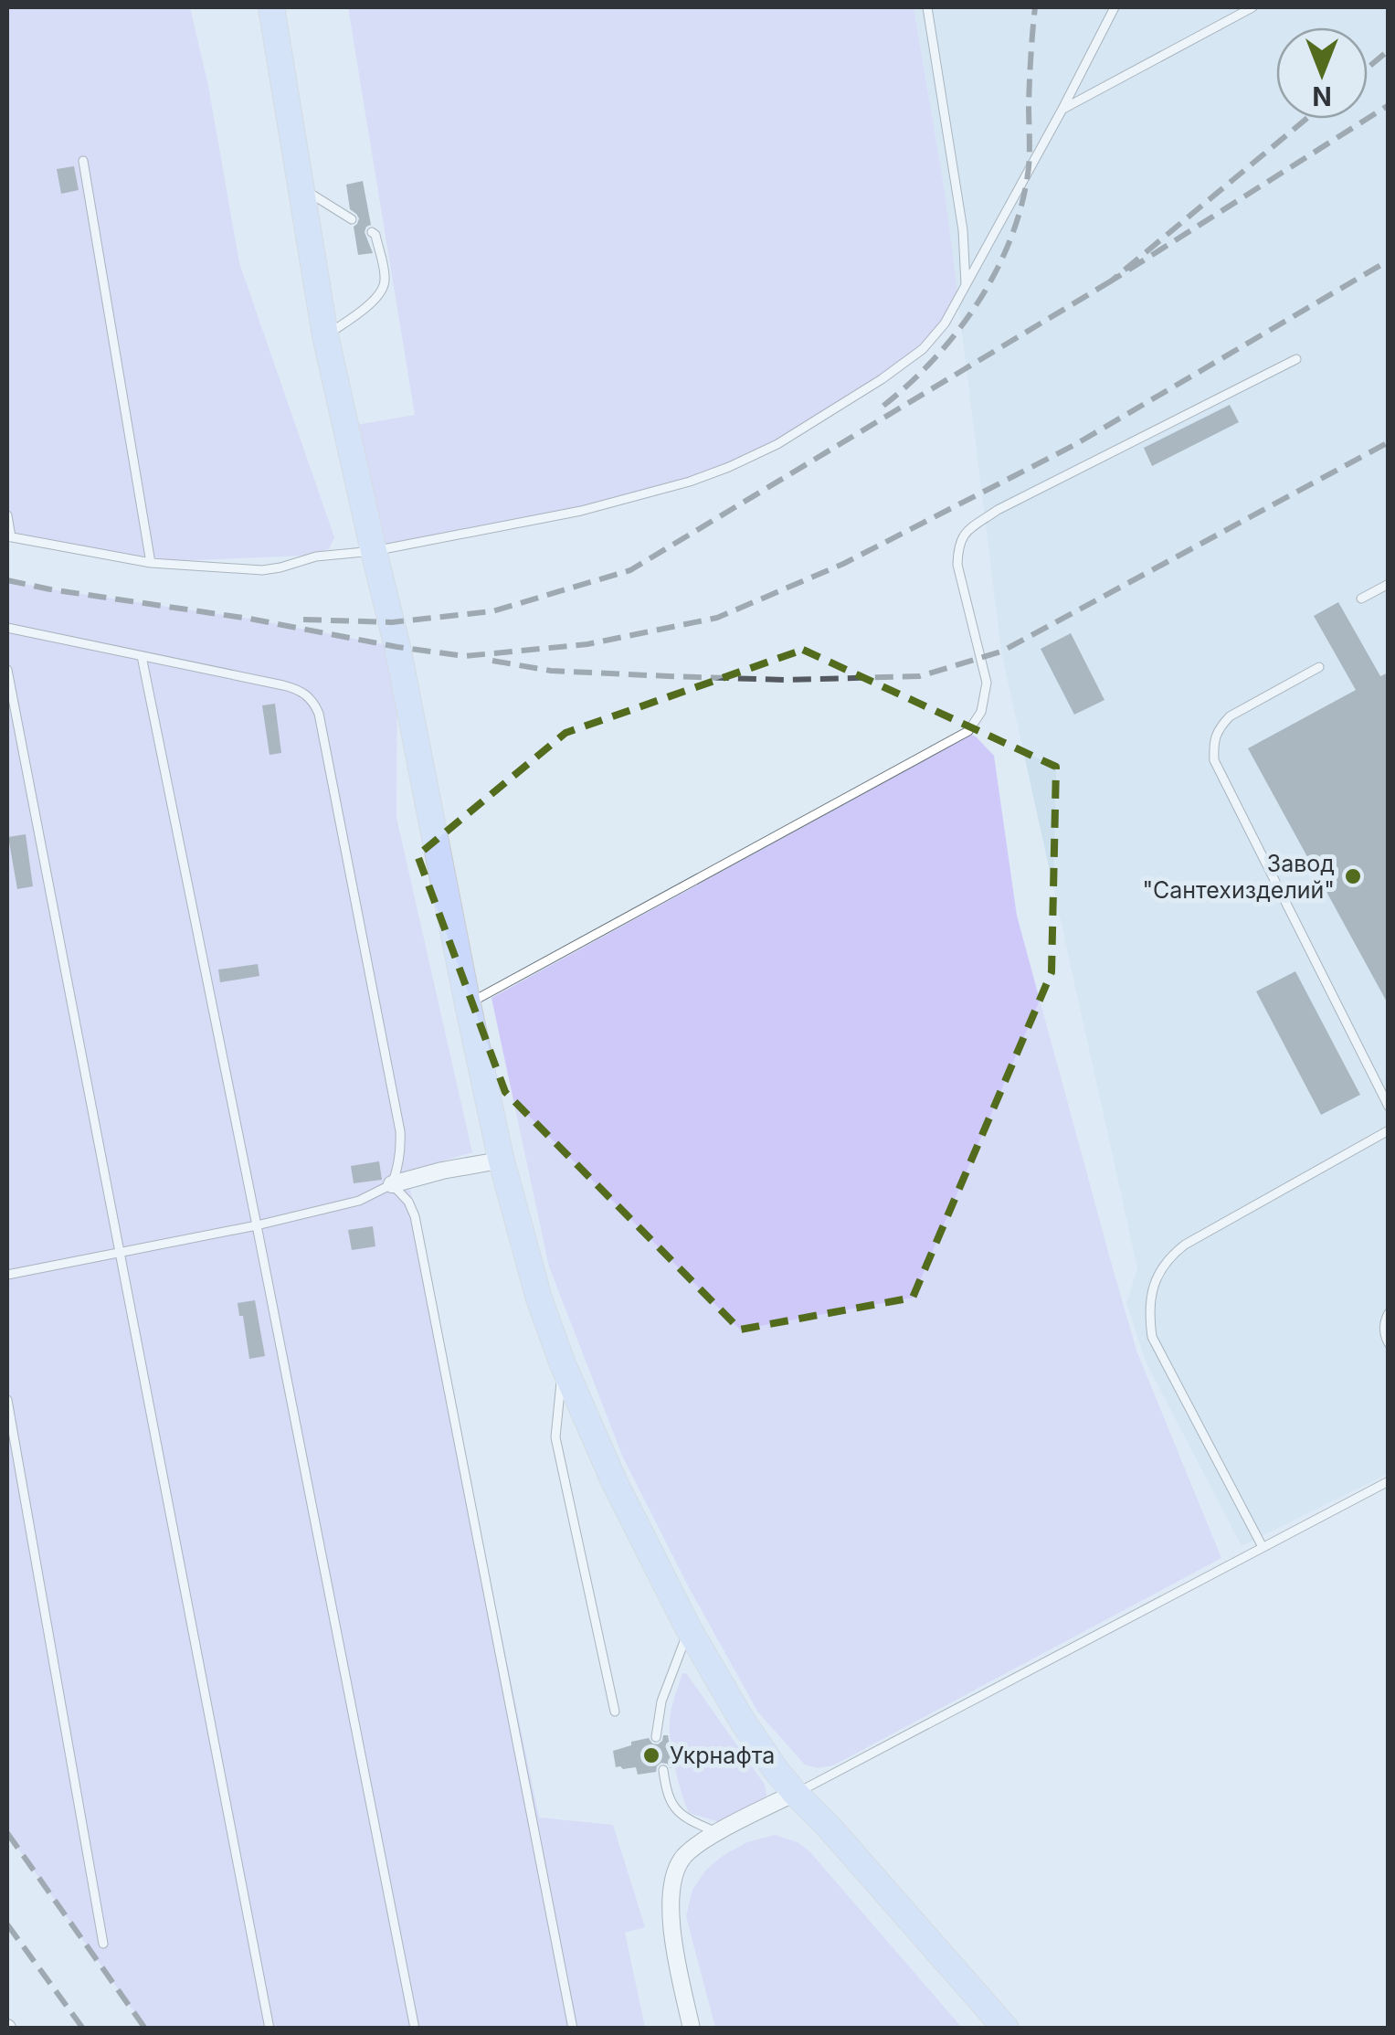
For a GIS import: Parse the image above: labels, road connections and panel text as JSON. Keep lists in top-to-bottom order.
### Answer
{
  "places": ["Завод \"Сантехизделий\"", "Укрнафта"],
  "north": "bottom"
}
